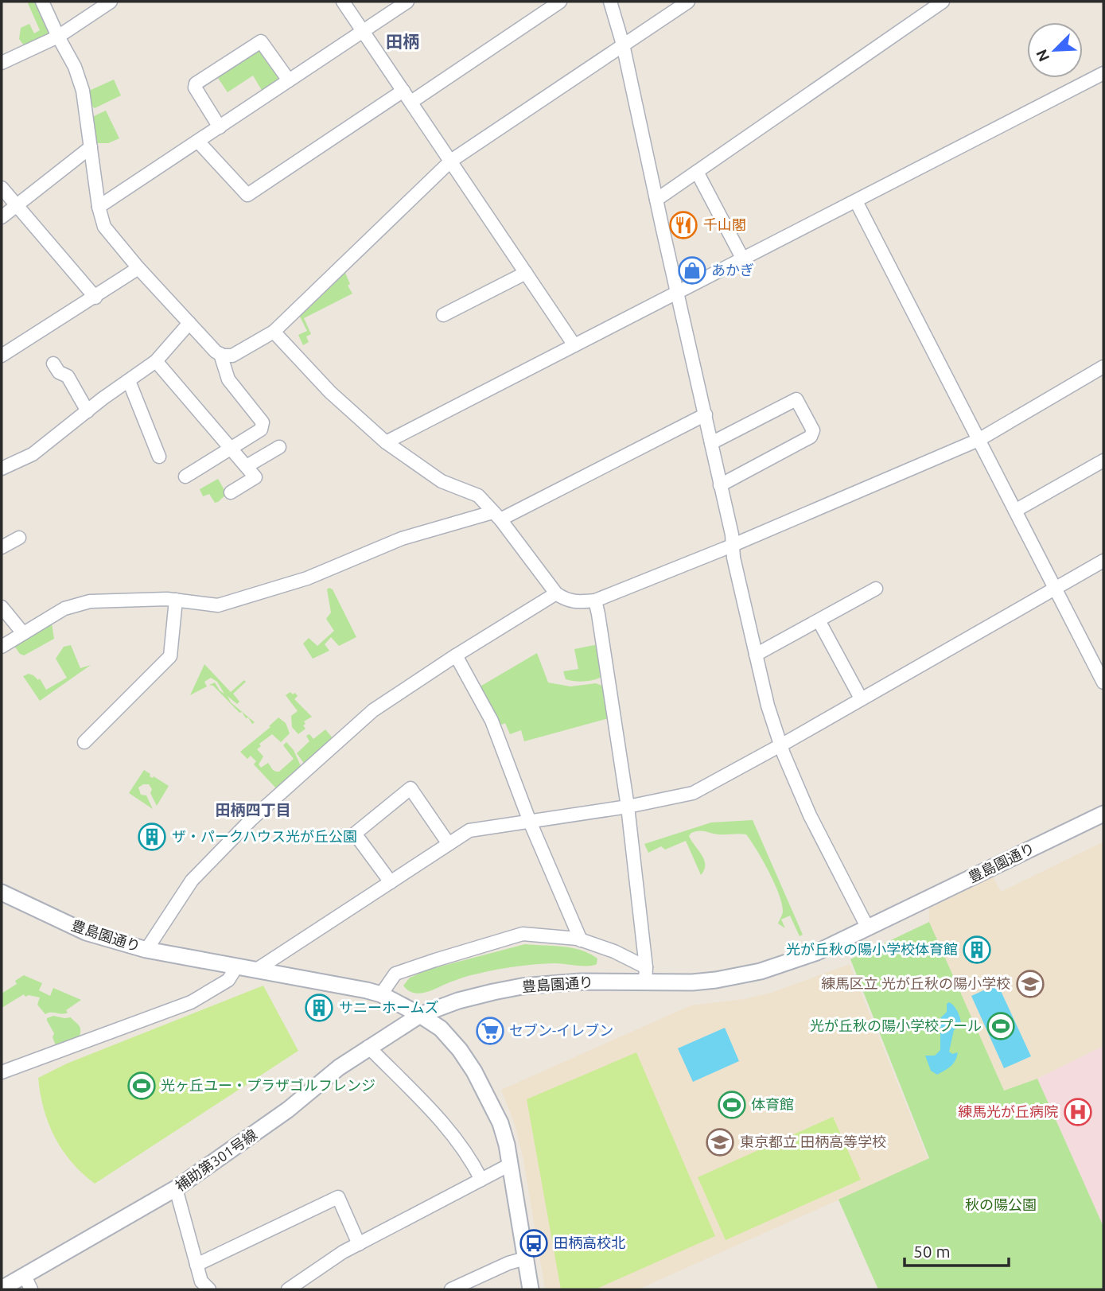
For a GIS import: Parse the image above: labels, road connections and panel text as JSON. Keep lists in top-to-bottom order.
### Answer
{
  "streets": {
    "street": ["豊島園通り", "補助第301号線"]
  },
  "crossings": [
    ["豊島園通り", "補助第301号線"]
  ],
  "districts": ["田柄", "田柄四丁目"],
  "parks": ["秋の陽公園"],
  "places": {
    "restaurant": ["千山閣"],
    "shop": ["あかぎ"],
    "building": ["ザ・パークハウス光が丘公園", "光が丘秋の陽小学校体育館", "サニーホームズ"],
    "school or university": ["練馬区立 光が丘秋の陽小学校", "東京都立 田柄高等学校"],
    "sports": ["光が丘秋の陽小学校プール", "光ヶ丘ユー・プラザゴルフレンジ", "体育館"],
    "supermarket": ["セブン-イレブン"],
    "hospital": ["練馬光が丘病院"],
    "bus stop": ["田柄高校北"]
  },
  "scale_bar": "50 m",
  "north": "bottom left"
}
